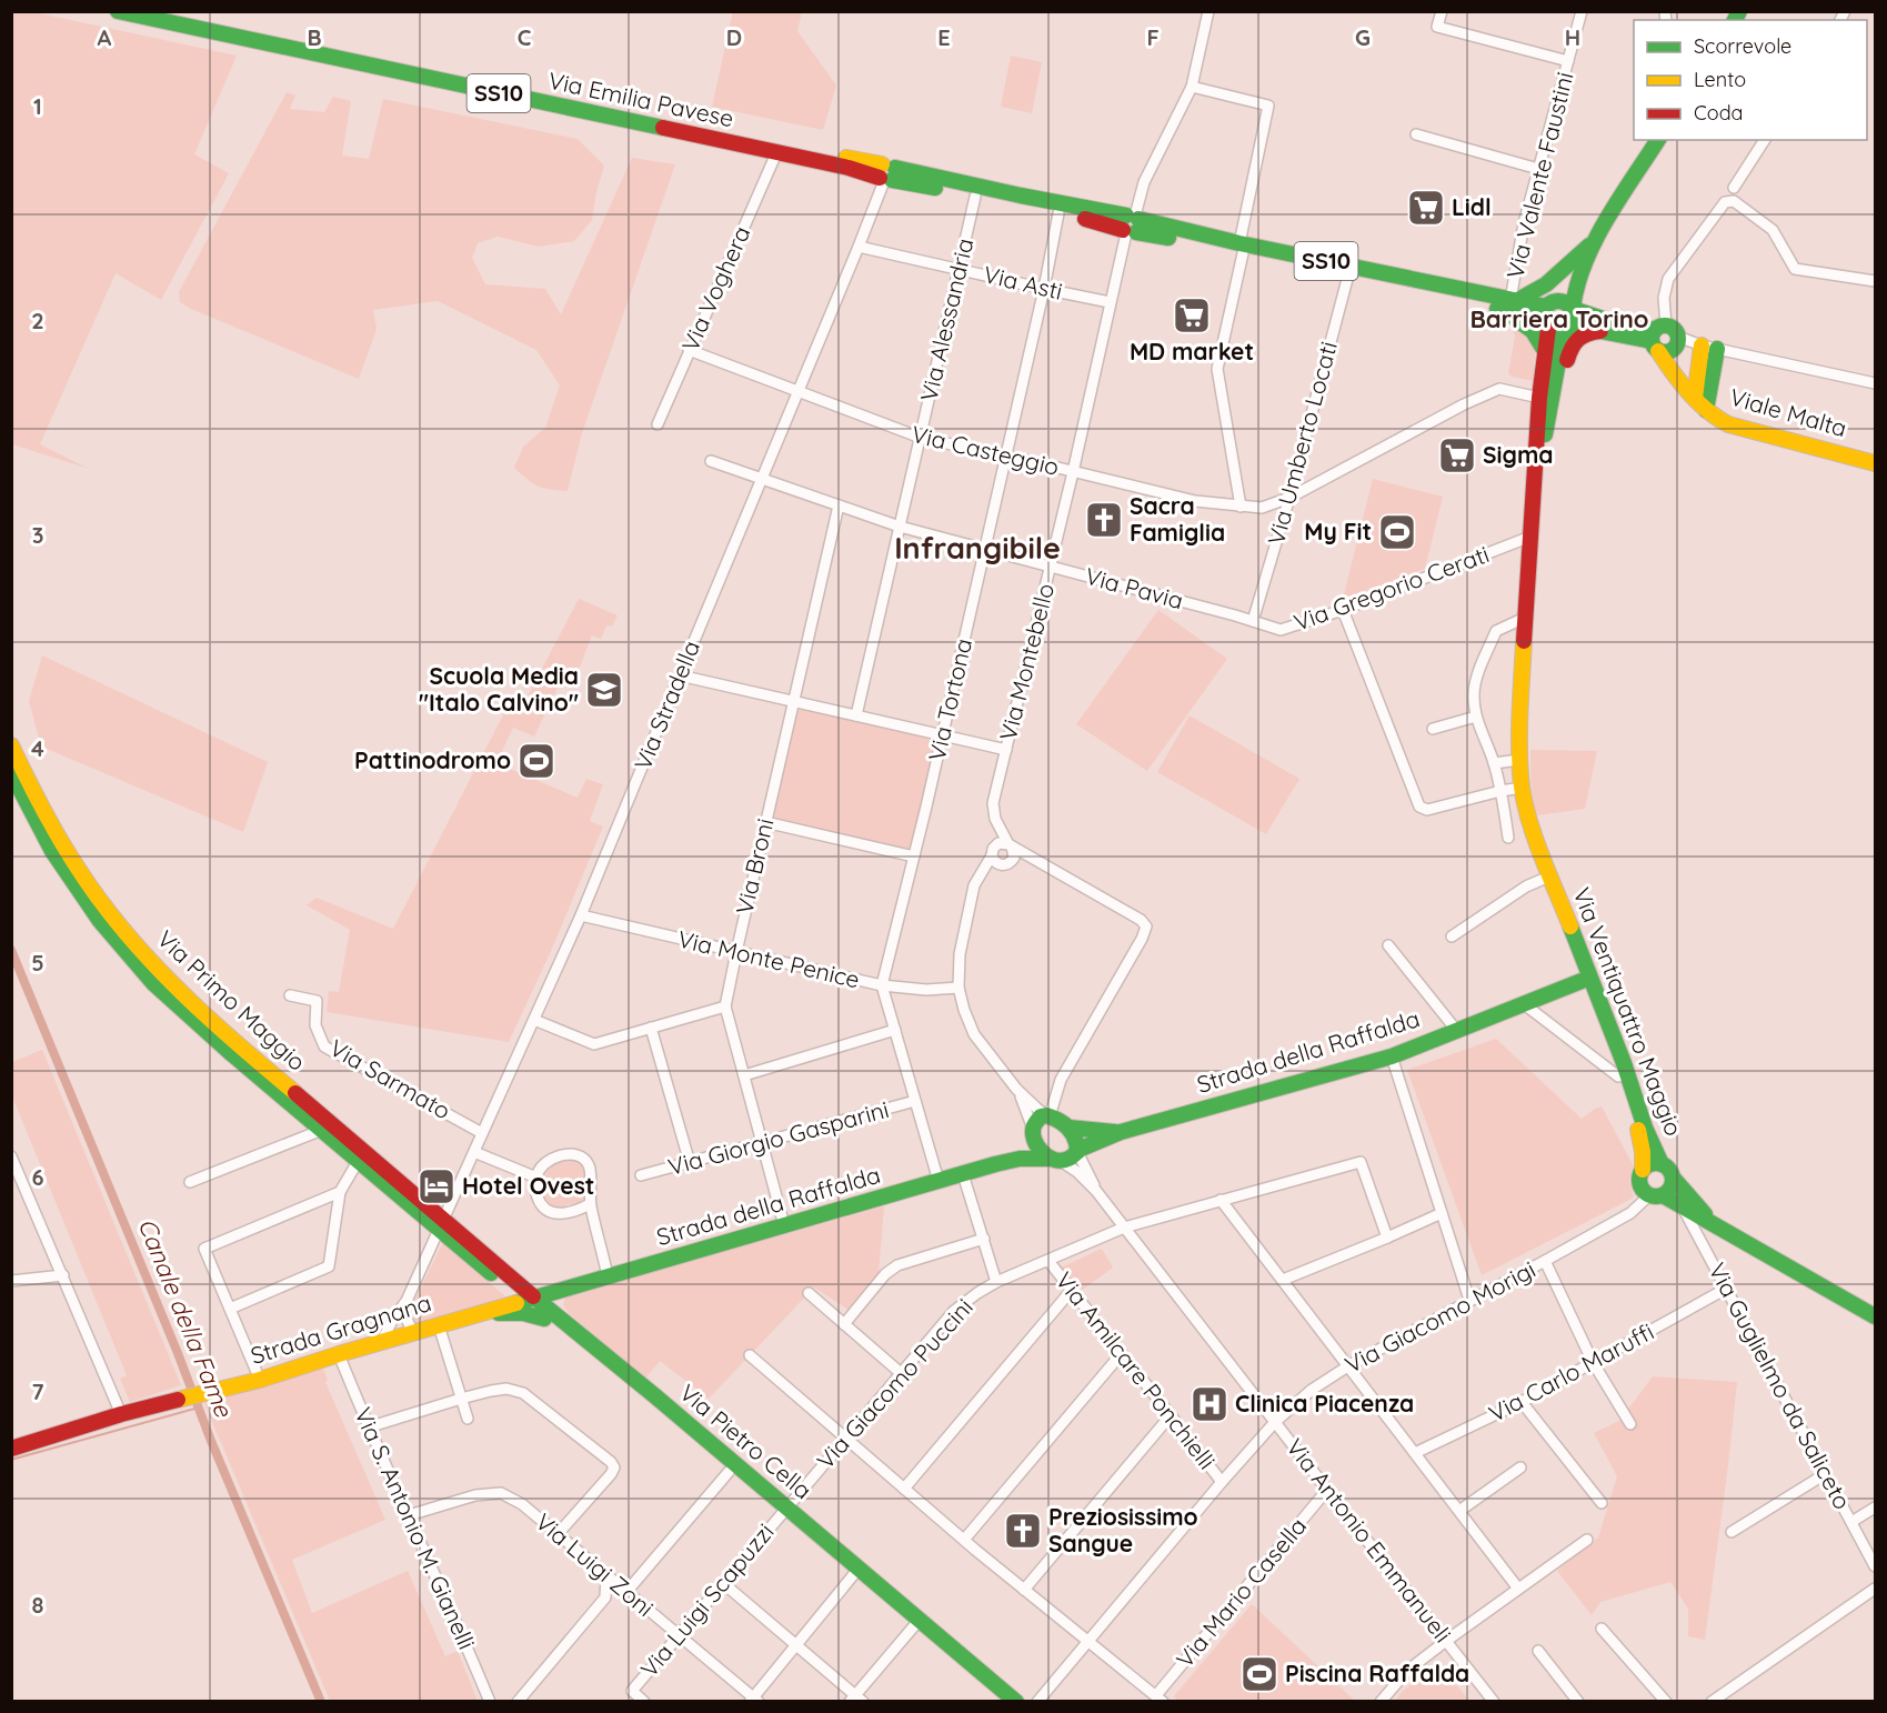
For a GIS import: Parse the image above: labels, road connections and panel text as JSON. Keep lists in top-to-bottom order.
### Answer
{
  "streets": {
    "main road": [
      "SS10",
      "Via Emilia Pavese",
      "Viale Malta",
      "Via Primo Maggio",
      "Via Ventiquattro Maggio",
      "Strada della Raffalda",
      "Strada Gragnana",
      "Via Pietro Cella"
    ],
    "street": [
      "Via Valente Faustini",
      "Via Asti",
      "Via Voghera",
      "Via Alessandria",
      "Via Umberto Locati",
      "Via Casteggio",
      "Via Pavia",
      "Via Gregorio Cerati",
      "Via Montebello",
      "Via Tortona",
      "Via Stradella",
      "Via Broni",
      "Via Monte Penice",
      "Via Sarmato",
      "Via Giorgio Gasparini",
      "Via Giacomo Morigi",
      "Via Amilcare Ponchielli",
      "Via Carlo Maruffi",
      "Via Giacomo Puccini",
      "Via Guglielmo da Saliceto",
      "Via S. Antonio M. Gianelli",
      "Via Antonio Emmanueli",
      "Via Luigi Zoni",
      "Via Mario Casella",
      "Via Luigi Scapuzzi"
    ]
  },
  "crossings": [
    ["SS10", "Via Emilia Pavese"],
    ["SS10", "Via Ventiquattro Maggio"],
    ["Via Emilia Pavese", "Via Valente Faustini"],
    ["Via Emilia Pavese", "Via Voghera"],
    ["Via Emilia Pavese", "Via Alessandria"],
    ["Via Emilia Pavese", "Via Umberto Locati"],
    ["Via Emilia Pavese", "Via Montebello"],
    ["Via Emilia Pavese", "Via Tortona"],
    ["Via Emilia Pavese", "Via Stradella"],
    ["Via Emilia Pavese", "Via Ventiquattro Maggio"],
    ["Via Asti", "Via Alessandria"],
    ["Via Asti", "Via Montebello"],
    ["Via Asti", "Via Tortona"],
    ["Via Asti", "Via Stradella"],
    ["Via Voghera", "Via Casteggio"],
    ["Via Alessandria", "Via Casteggio"],
    ["Via Alessandria", "Via Pavia"],
    ["Via Umberto Locati", "Via Casteggio"],
    ["Via Umberto Locati", "Via Pavia"],
    ["Via Umberto Locati", "Via Gregorio Cerati"],
    ["Via Casteggio", "Via Montebello"],
    ["Via Casteggio", "Via Tortona"],
    ["Via Casteggio", "Via Stradella"],
    ["Via Casteggio", "Via Ventiquattro Maggio"],
    ["Via Pavia", "Via Gregorio Cerati"],
    ["Via Pavia", "Via Montebello"],
    ["Via Pavia", "Via Tortona"],
    ["Via Pavia", "Via Stradella"],
    ["Via Pavia", "Via Broni"],
    ["Via Gregorio Cerati", "Via Ventiquattro Maggio"],
    ["Via Tortona", "Via Monte Penice"],
    ["Via Stradella", "Via Monte Penice"],
    ["Via Stradella", "Via Primo Maggio"],
    ["Via Stradella", "Via Sarmato"],
    ["Via Stradella", "Strada Gragnana"],
    ["Via Stradella", "Via Pietro Cella"],
    ["Via Broni", "Via Monte Penice"],
    ["Via Broni", "Strada della Raffalda"],
    ["Via Broni", "Via Giorgio Gasparini"],
    ["Via Primo Maggio", "Via Pietro Cella"],
    ["Via Ventiquattro Maggio", "Strada della Raffalda"],
    ["Via Ventiquattro Maggio", "Via Giacomo Morigi"],
    ["Via Ventiquattro Maggio", "Via Guglielmo da Saliceto"],
    ["Strada della Raffalda", "Strada Gragnana"],
    ["Strada della Raffalda", "Via Pietro Cella"],
    ["Strada della Raffalda", "Via Antonio Emmanueli"],
    ["Via Giacomo Morigi", "Via Amilcare Ponchielli"],
    ["Via Giacomo Morigi", "Via Antonio Emmanueli"],
    ["Strada Gragnana", "Via Pietro Cella"],
    ["Strada Gragnana", "Via S. Antonio M. Gianelli"],
    ["Via Amilcare Ponchielli", "Via Giacomo Puccini"],
    ["Via Carlo Maruffi", "Via Guglielmo da Saliceto"],
    ["Via Giacomo Puccini", "Via Pietro Cella"],
    ["Via Giacomo Puccini", "Via Antonio Emmanueli"],
    ["Via Giacomo Puccini", "Via Luigi Scapuzzi"],
    ["Via Pietro Cella", "Via Luigi Scapuzzi"],
    ["Via S. Antonio M. Gianelli", "Via Luigi Zoni"],
    ["Via Antonio Emmanueli", "Via Mario Casella"],
    ["Via Luigi Zoni", "Via Luigi Scapuzzi"]
  ],
  "districts": ["Barriera Torino", "Infrangibile"],
  "water": ["Canale della Fame"],
  "places": {
    "supermarket": ["Lidl", "MD market", "Sigma"],
    "church": ["Sacra Famiglia", "Preziosissimo Sangue"],
    "sports": ["My Fit", "Pattinodromo", "Piscina Raffalda"],
    "school or university": ["Scuola Media \"Italo Calvino\""],
    "hotel": ["Hotel Ovest"],
    "hospital": ["Clinica Piacenza"]
  },
  "legend": ["Scorrevole", "Lento", "Coda"],
  "grid": {
    "columns": [
      "A",
      "B",
      "C",
      "D",
      "E",
      "F",
      "G",
      "H"
    ],
    "rows": [
      "1",
      "2",
      "3",
      "4",
      "5",
      "6",
      "7",
      "8"
    ]
  }
}
